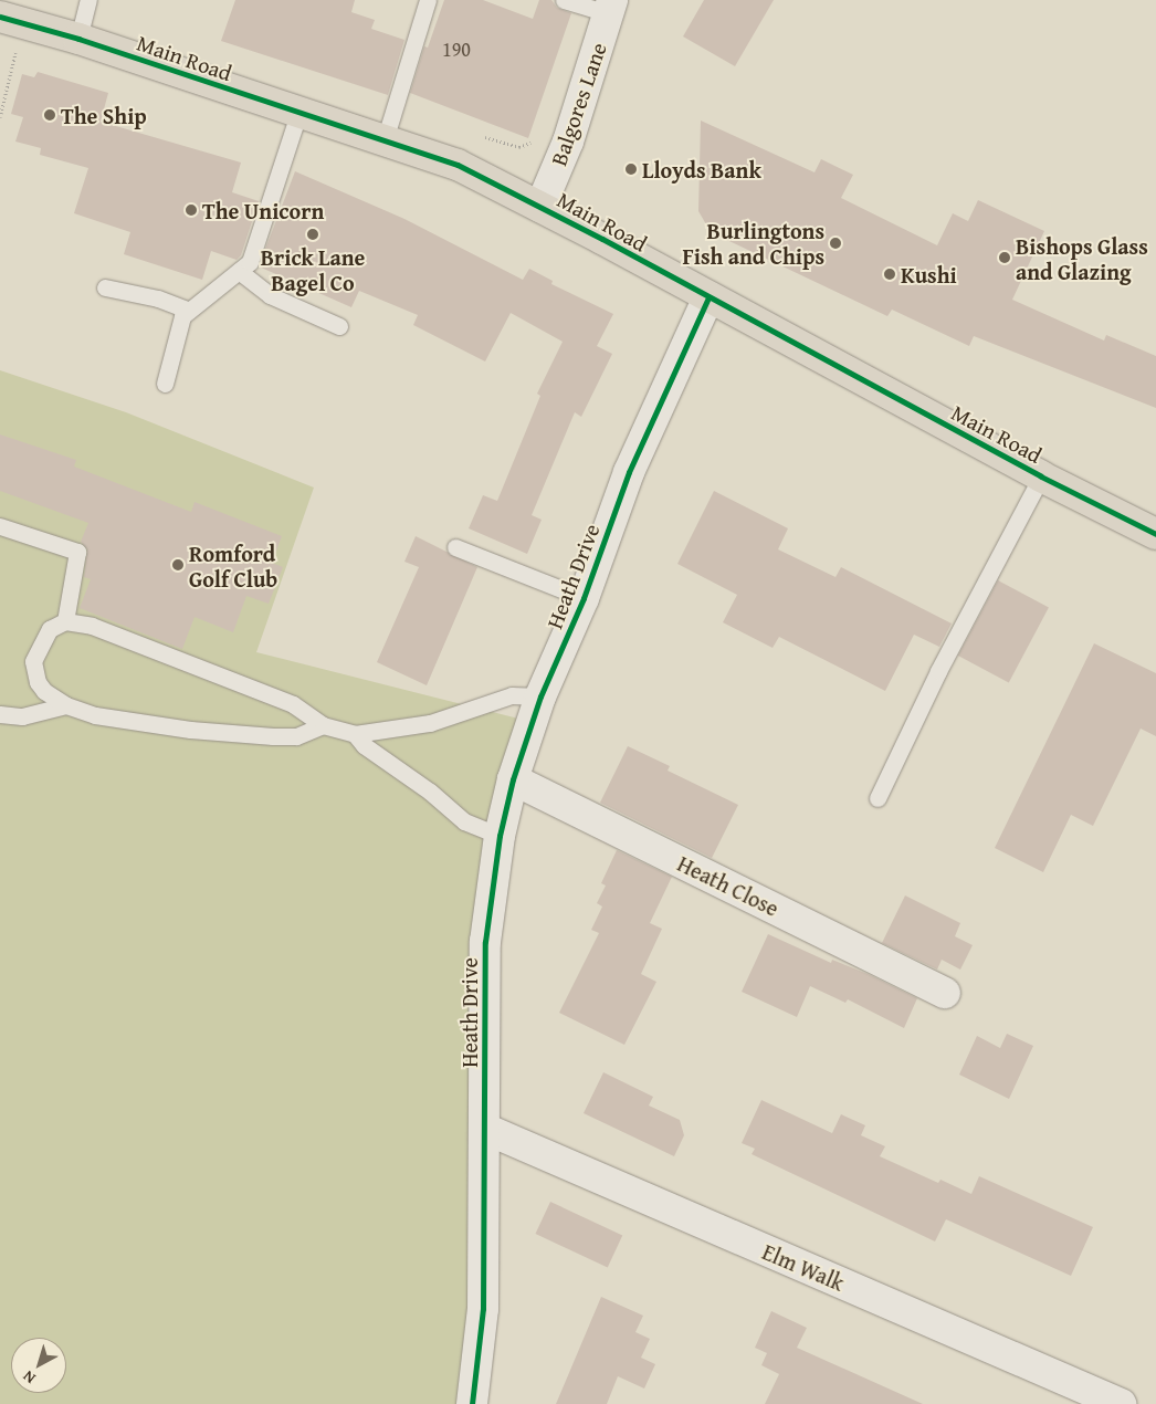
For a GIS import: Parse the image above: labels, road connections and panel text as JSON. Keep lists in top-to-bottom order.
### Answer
{
  "streets": {
    "main road": ["Main Road"],
    "street": [
      "Balgores Lane",
      "Heath Drive",
      "Heath Close",
      "Elm Walk"
    ]
  },
  "crossings": [
    ["Main Road", "Balgores Lane"],
    ["Main Road", "Heath Drive"],
    ["Heath Drive", "Heath Close"],
    ["Heath Drive", "Elm Walk"]
  ],
  "places": [
    "The Ship",
    "Lloyds Bank",
    "The Unicorn",
    "Brick Lane Bagel Co",
    "Burlingtons Fish and Chips",
    "Bishops Glass and Glazing",
    "Kushi",
    "Romford Golf Club"
  ],
  "house_numbers": ["190"],
  "north": "bottom left"
}
